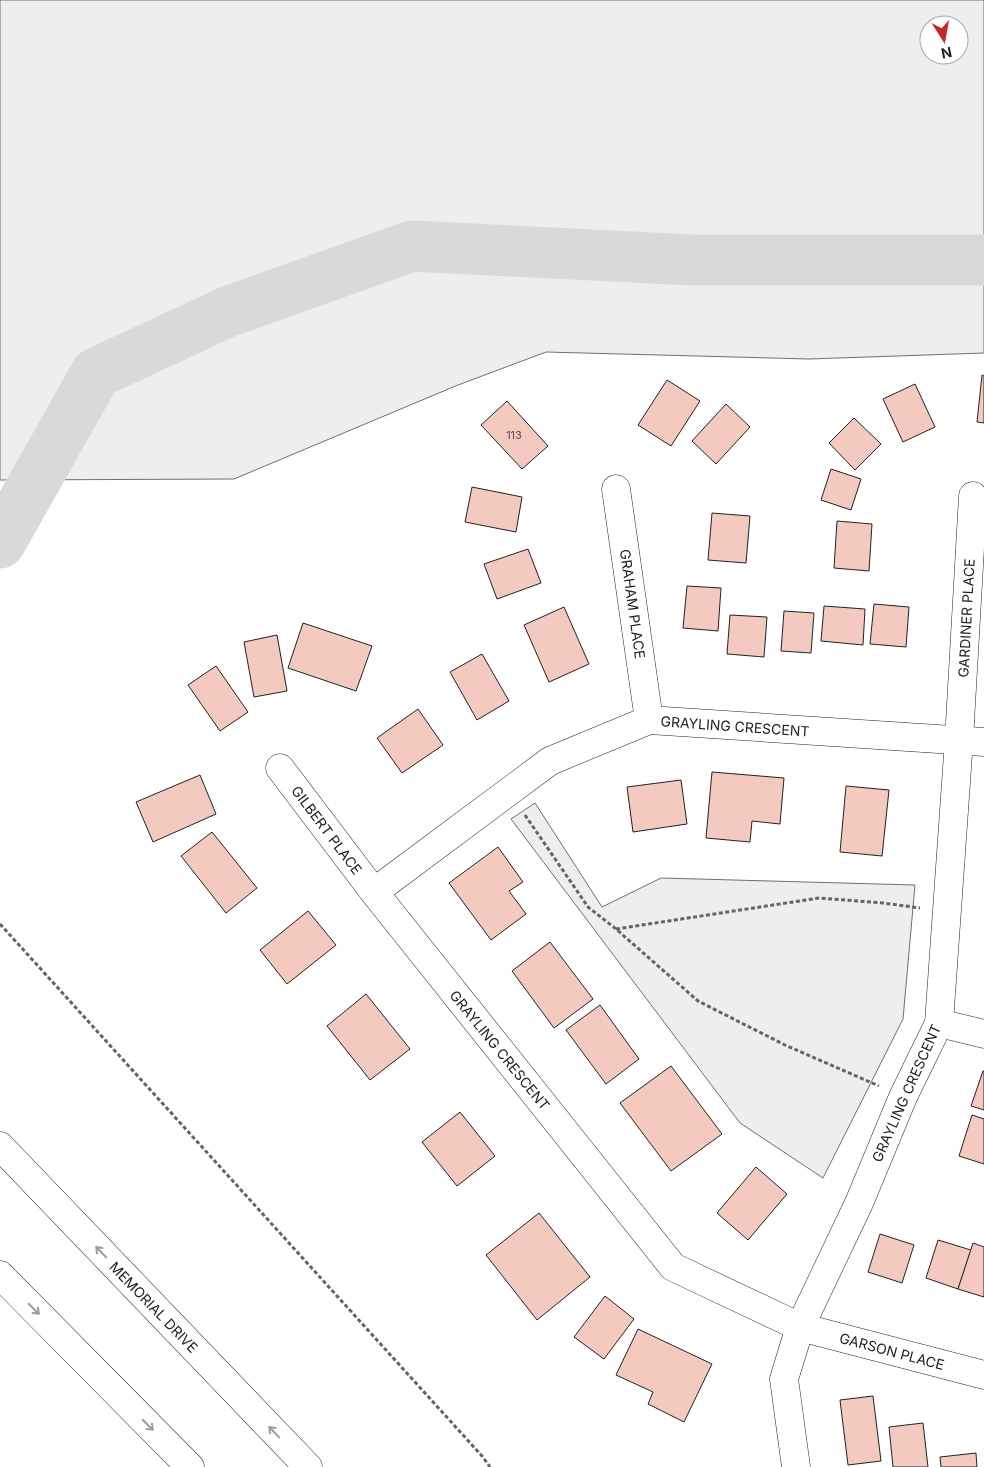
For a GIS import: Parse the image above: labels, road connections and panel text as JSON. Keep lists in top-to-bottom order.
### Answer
{
  "streets": {
    "main road": [
      "GRAHAM PLACE",
      "GARDINER PLACE",
      "GRAYLING CRESCENT",
      "GILBERT PLACE",
      "MEMORIAL DRIVE",
      "GARSON PLACE"
    ]
  },
  "crossings": [
    ["GRAHAM PLACE", "GRAYLING CRESCENT"],
    ["GARDINER PLACE", "GRAYLING CRESCENT"],
    ["GRAYLING CRESCENT", "GILBERT PLACE"],
    ["GRAYLING CRESCENT", "GARSON PLACE"]
  ],
  "house_numbers": ["113"],
  "north": "bottom"
}
